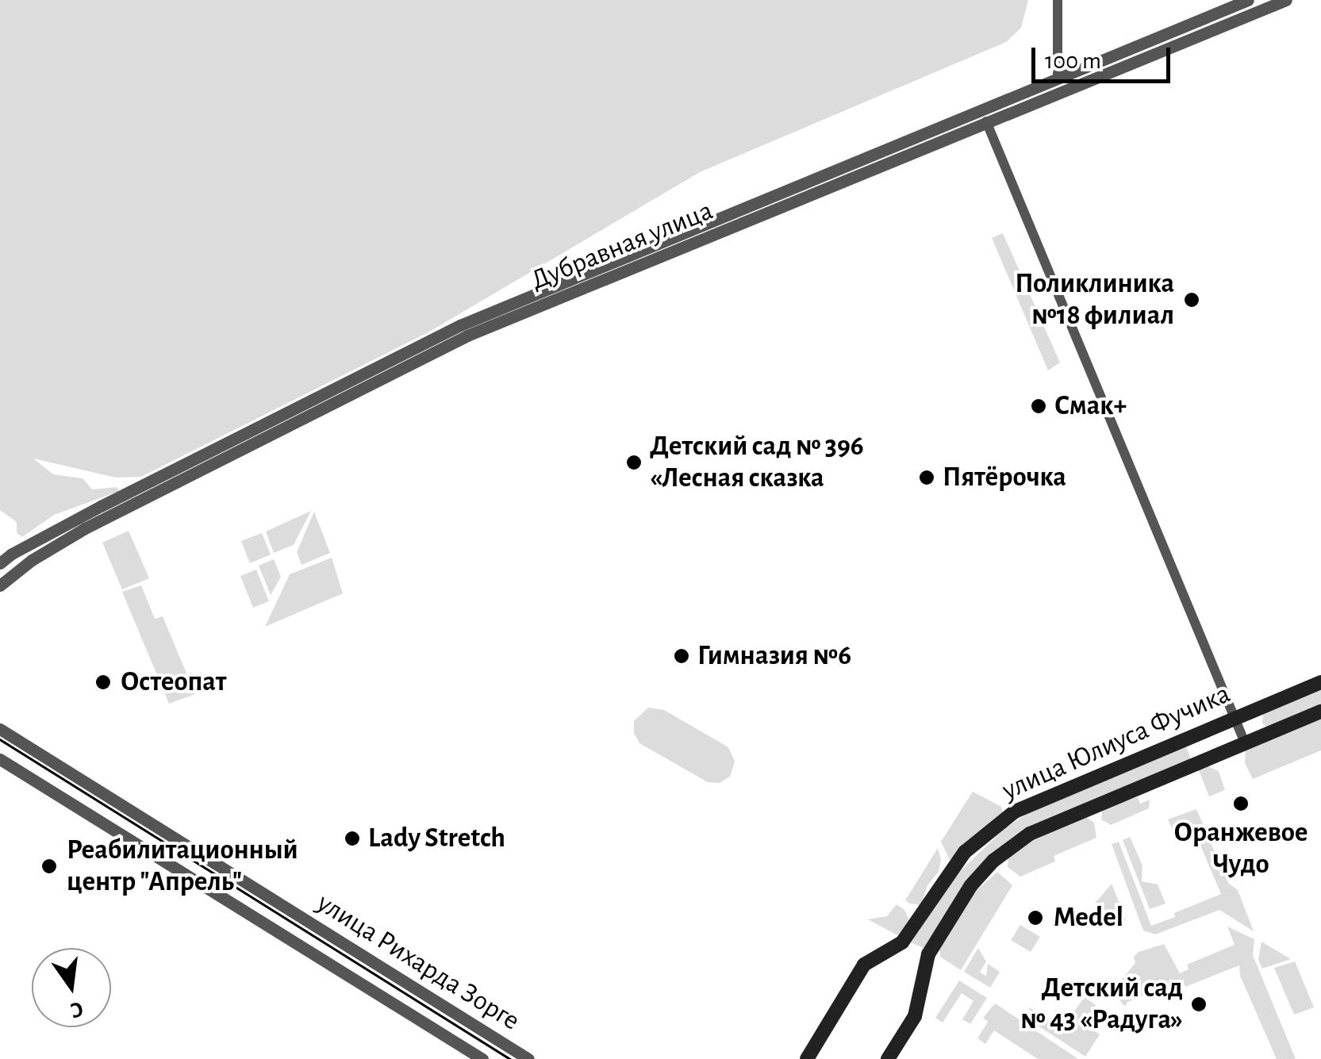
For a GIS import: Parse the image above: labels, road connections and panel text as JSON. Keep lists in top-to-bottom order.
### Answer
{
  "streets": {
    "main road": ["улица Юлиуса Фучика"],
    "street": ["Дубравная улица", "улица Рихарда Зорге"]
  },
  "places": [
    "Поликлиника №18 филиал",
    "Смак+",
    "Детский сад № 396 «Лесная сказка",
    "Пятёрочка",
    "Гимназия №6",
    "Остеопат",
    "Оранжевое Чудо",
    "Lady Stretch",
    "Реабилитационный центр \"Апрель\"",
    "Medel",
    "Детский сад № 43 «Радуга»"
  ],
  "scale_bar": "100 m",
  "north": "bottom"
}
